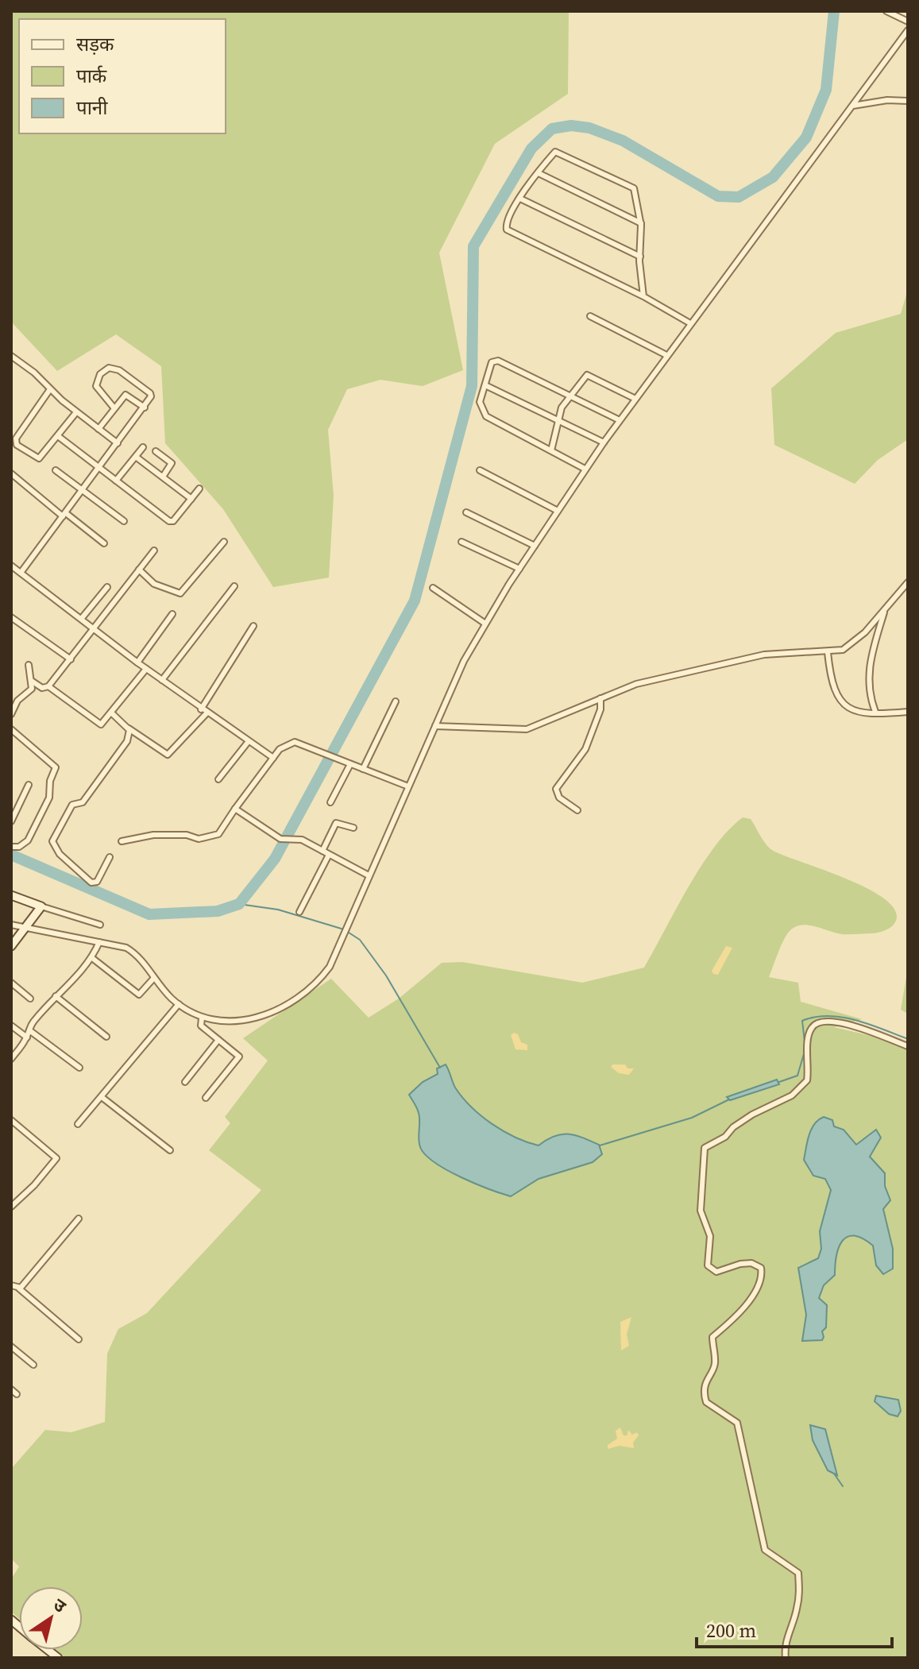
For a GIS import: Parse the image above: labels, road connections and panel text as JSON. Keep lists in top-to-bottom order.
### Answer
{
  "legend": ["सड़क", "पार्क", "पानी"],
  "scale_bar": "200 m",
  "north": "top right"
}
